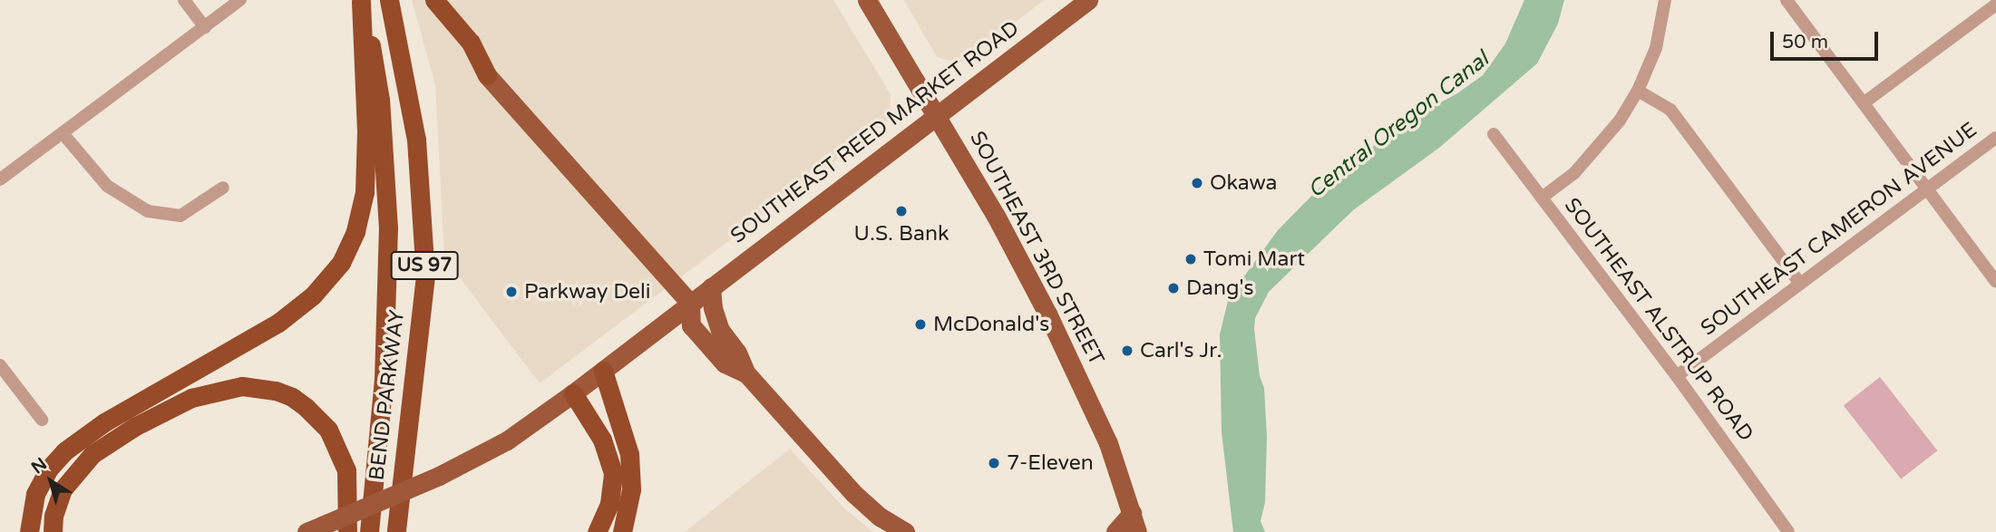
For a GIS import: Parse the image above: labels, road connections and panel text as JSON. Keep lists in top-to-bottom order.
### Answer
{
  "streets": {
    "highway": ["US 97", "BEND PARKWAY"],
    "main road": ["SOUTHEAST REED MARKET ROAD", "SOUTHEAST 3RD STREET"],
    "street": ["SOUTHEAST CAMERON AVENUE", "SOUTHEAST ALSTRUP ROAD"]
  },
  "crossings": [
    ["SOUTHEAST REED MARKET ROAD", "SOUTHEAST 3RD STREET"],
    ["SOUTHEAST CAMERON AVENUE", "SOUTHEAST ALSTRUP ROAD"]
  ],
  "water": ["Central Oregon Canal"],
  "places": [
    "Okawa",
    "U.S. Bank",
    "Tomi Mart",
    "Dang's",
    "Parkway Deli",
    "McDonald's",
    "Carl's Jr.",
    "7-Eleven"
  ],
  "scale_bar": "50 m",
  "north": "top left"
}
